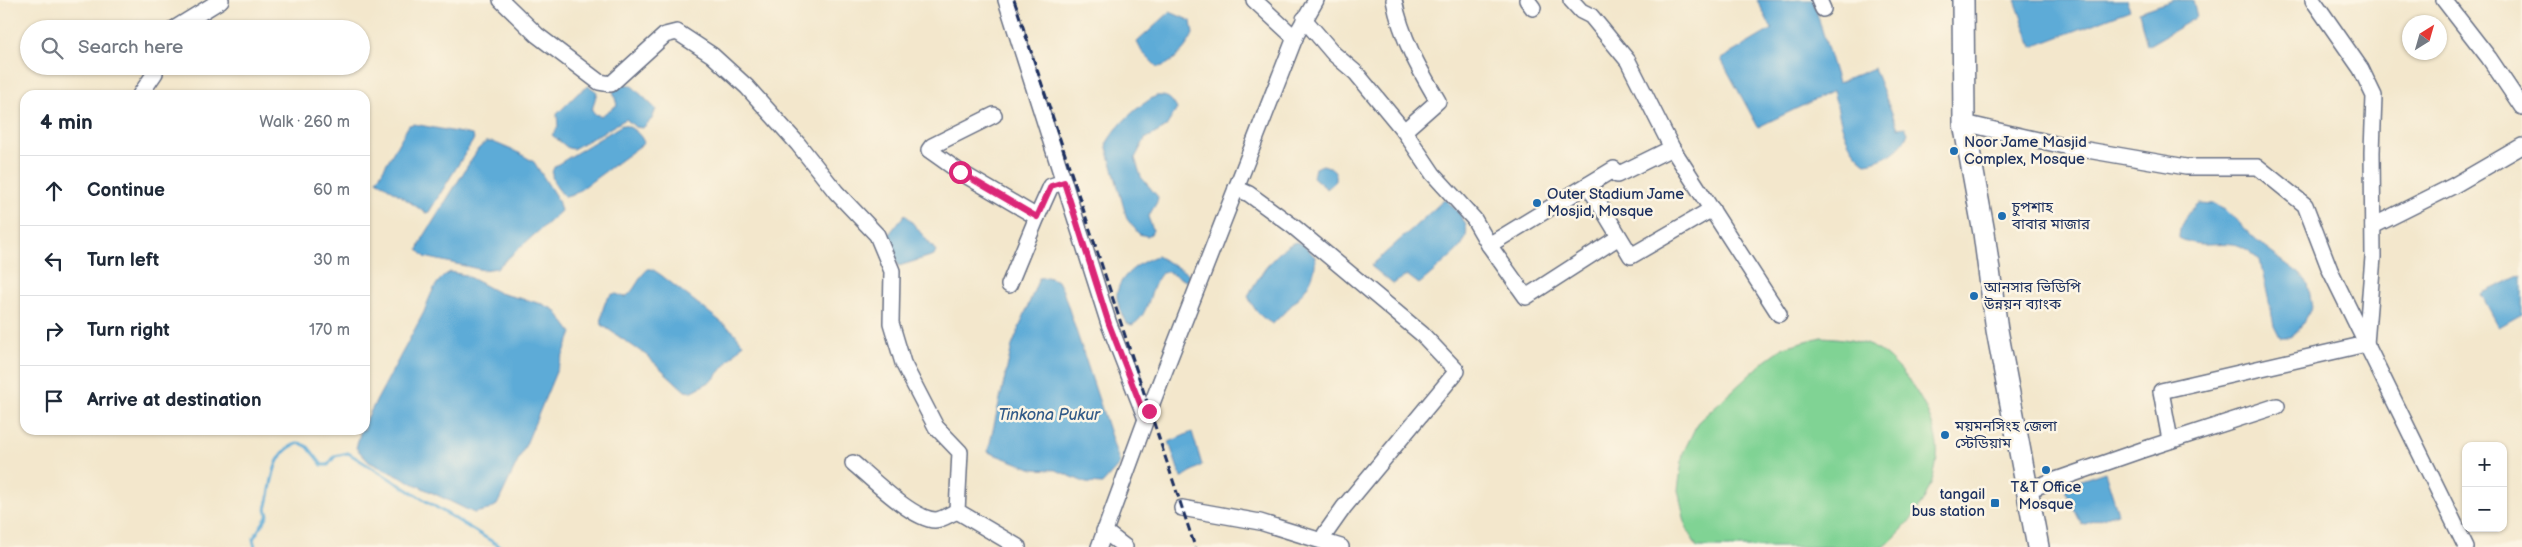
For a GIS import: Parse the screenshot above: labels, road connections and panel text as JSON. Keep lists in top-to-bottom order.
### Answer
{
  "water": ["Tinkona Pukur"],
  "places": {
    "other": [
      "Noor Jame Masjid Complex, Mosque",
      "Outer Stadium Jame Mosjid, Mosque",
      "চুপশাহ বাবার মাজার",
      "আনসার ভিডিপি উন্নয়ন ব্যাংক",
      "ময়মনসিংহ জেলা স্টেডিয়াম",
      "T&T Office Mosque"
    ],
    "transit": ["tangail bus station"]
  },
  "north": "top right",
  "page": {
    "search": "Search here",
    "heading": ["4 min", "Walk · 260 m"],
    "list": [
      ["Continue", "60 m"],
      ["Turn left", "30 m"],
      ["Turn right", "170 m"],
      "Arrive at destination"
    ],
    "map_buttons": ["+", "−"]
  }
}
